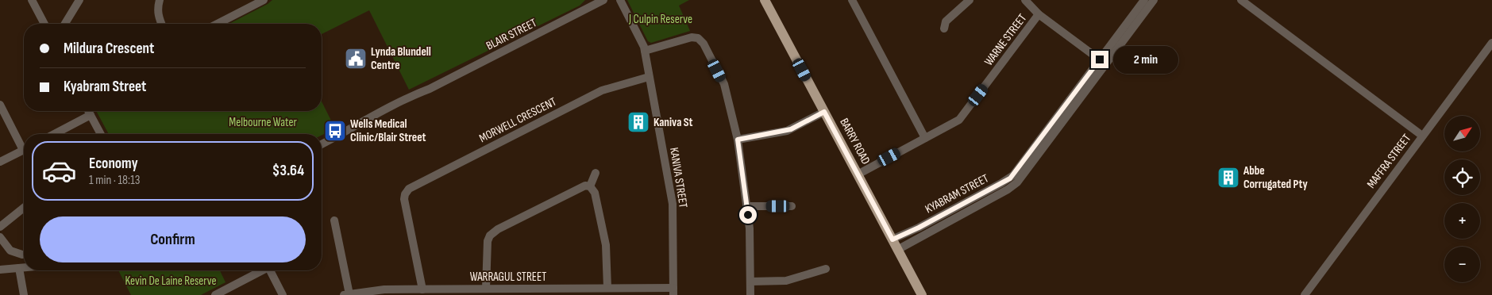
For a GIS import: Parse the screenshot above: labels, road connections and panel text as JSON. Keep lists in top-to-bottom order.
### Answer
{
  "streets": {
    "main road": ["BARRY ROAD"],
    "street": [
      "BLAIR STREET",
      "WARNE STREET",
      "MORWELL CRESCENT",
      "MAFFRA STREET",
      "KANIVA STREET",
      "KYABRAM STREET",
      "WARRAGUL STREET"
    ]
  },
  "crossings": [
    ["WARNE STREET", "BARRY ROAD"],
    ["MORWELL CRESCENT", "KANIVA STREET"],
    ["MORWELL CRESCENT", "WARRAGUL STREET"],
    ["BARRY ROAD", "KYABRAM STREET"],
    ["KANIVA STREET", "WARRAGUL STREET"]
  ],
  "parks": ["J Culpin Reserve", "Melbourne Water", "Kevin De Laine Reserve"],
  "places": {
    "public building": ["Lynda Blundell Centre"],
    "building": ["Kaniva St", "Abbe Corrugated Pty"],
    "bus stop": ["Wells Medical Clinic/Blair Street"]
  },
  "north": "top right",
  "page": {
    "banner": ["Mildura Crescent", "Kyabram Street"],
    "bubble": "2 min",
    "map_buttons": ["+", "−"],
    "list": [
      {
        "name": "Economy",
        "note": "1 min · 18:13",
        "value": "$3.64"
      }
    ],
    "buttons": "Confirm"
  }
}
